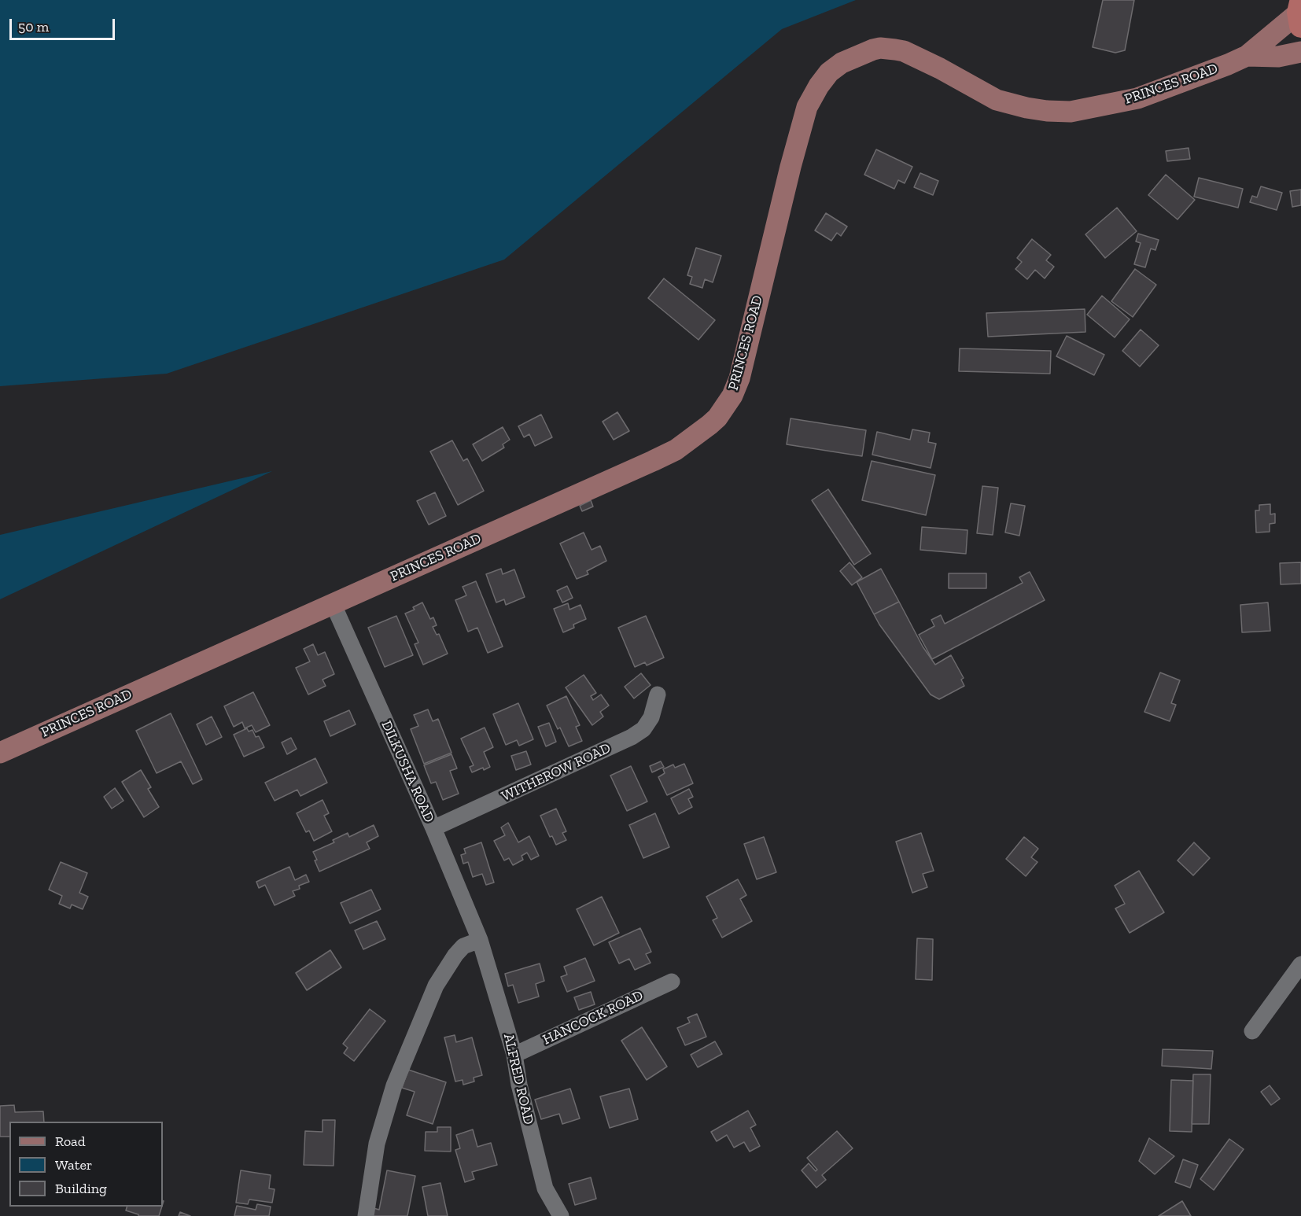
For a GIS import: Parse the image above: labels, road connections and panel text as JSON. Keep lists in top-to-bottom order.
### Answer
{
  "streets": {
    "main road": ["PRINCES ROAD"],
    "street": [
      "DILKUSHA ROAD",
      "WITHEROW ROAD",
      "HANCOCK ROAD",
      "ALFRED ROAD"
    ]
  },
  "crossings": [
    ["PRINCES ROAD", "DILKUSHA ROAD"],
    ["DILKUSHA ROAD", "WITHEROW ROAD"],
    ["DILKUSHA ROAD", "ALFRED ROAD"],
    ["HANCOCK ROAD", "ALFRED ROAD"]
  ],
  "legend": ["Road", "Water", "Building"],
  "scale_bar": "50 m"
}
